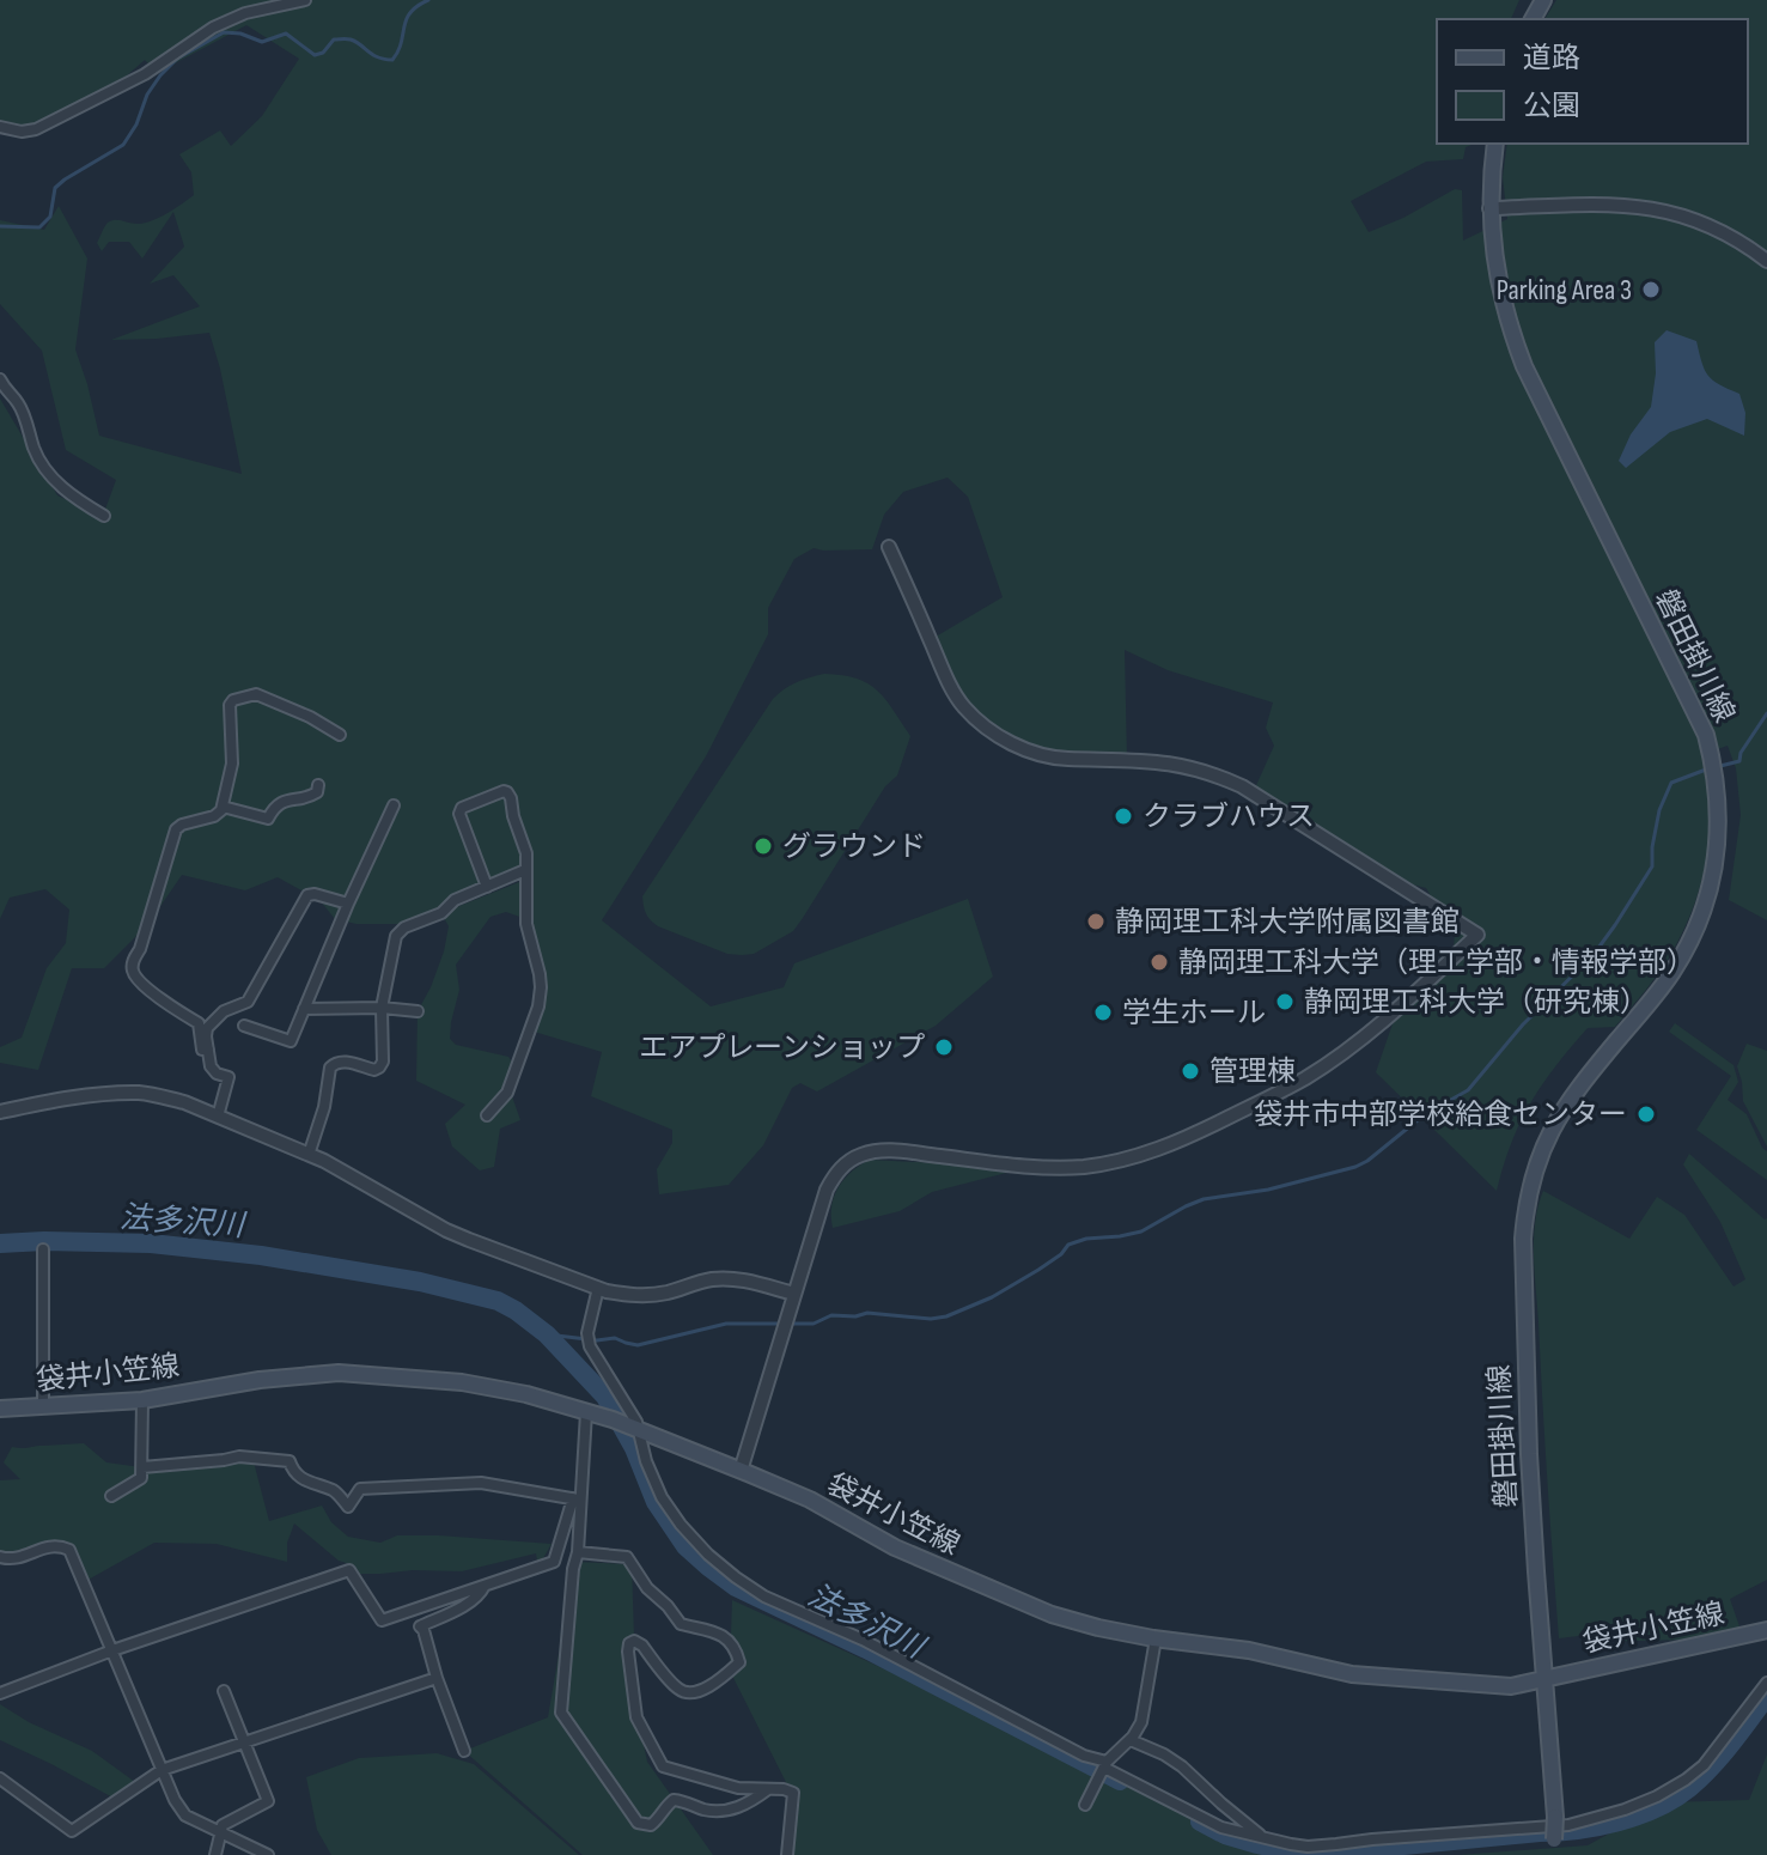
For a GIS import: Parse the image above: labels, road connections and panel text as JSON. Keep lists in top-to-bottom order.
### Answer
{
  "streets": {
    "main road": ["磐田掛川線", "袋井小笠線"]
  },
  "crossings": [
    ["磐田掛川線", "袋井小笠線"]
  ],
  "water": ["法多沢川"],
  "places": [
    "Parking Area 3",
    "クラブハウス",
    "グラウンド",
    "静岡理工科大学附属図書館",
    "静岡理工科大学（理工学部・情報学部）",
    "静岡理工科大学（研究棟）",
    "学生ホール",
    "エアプレーンショップ",
    "管理棟",
    "袋井市中部学校給食センター"
  ],
  "legend": ["道路", "公園"]
}
